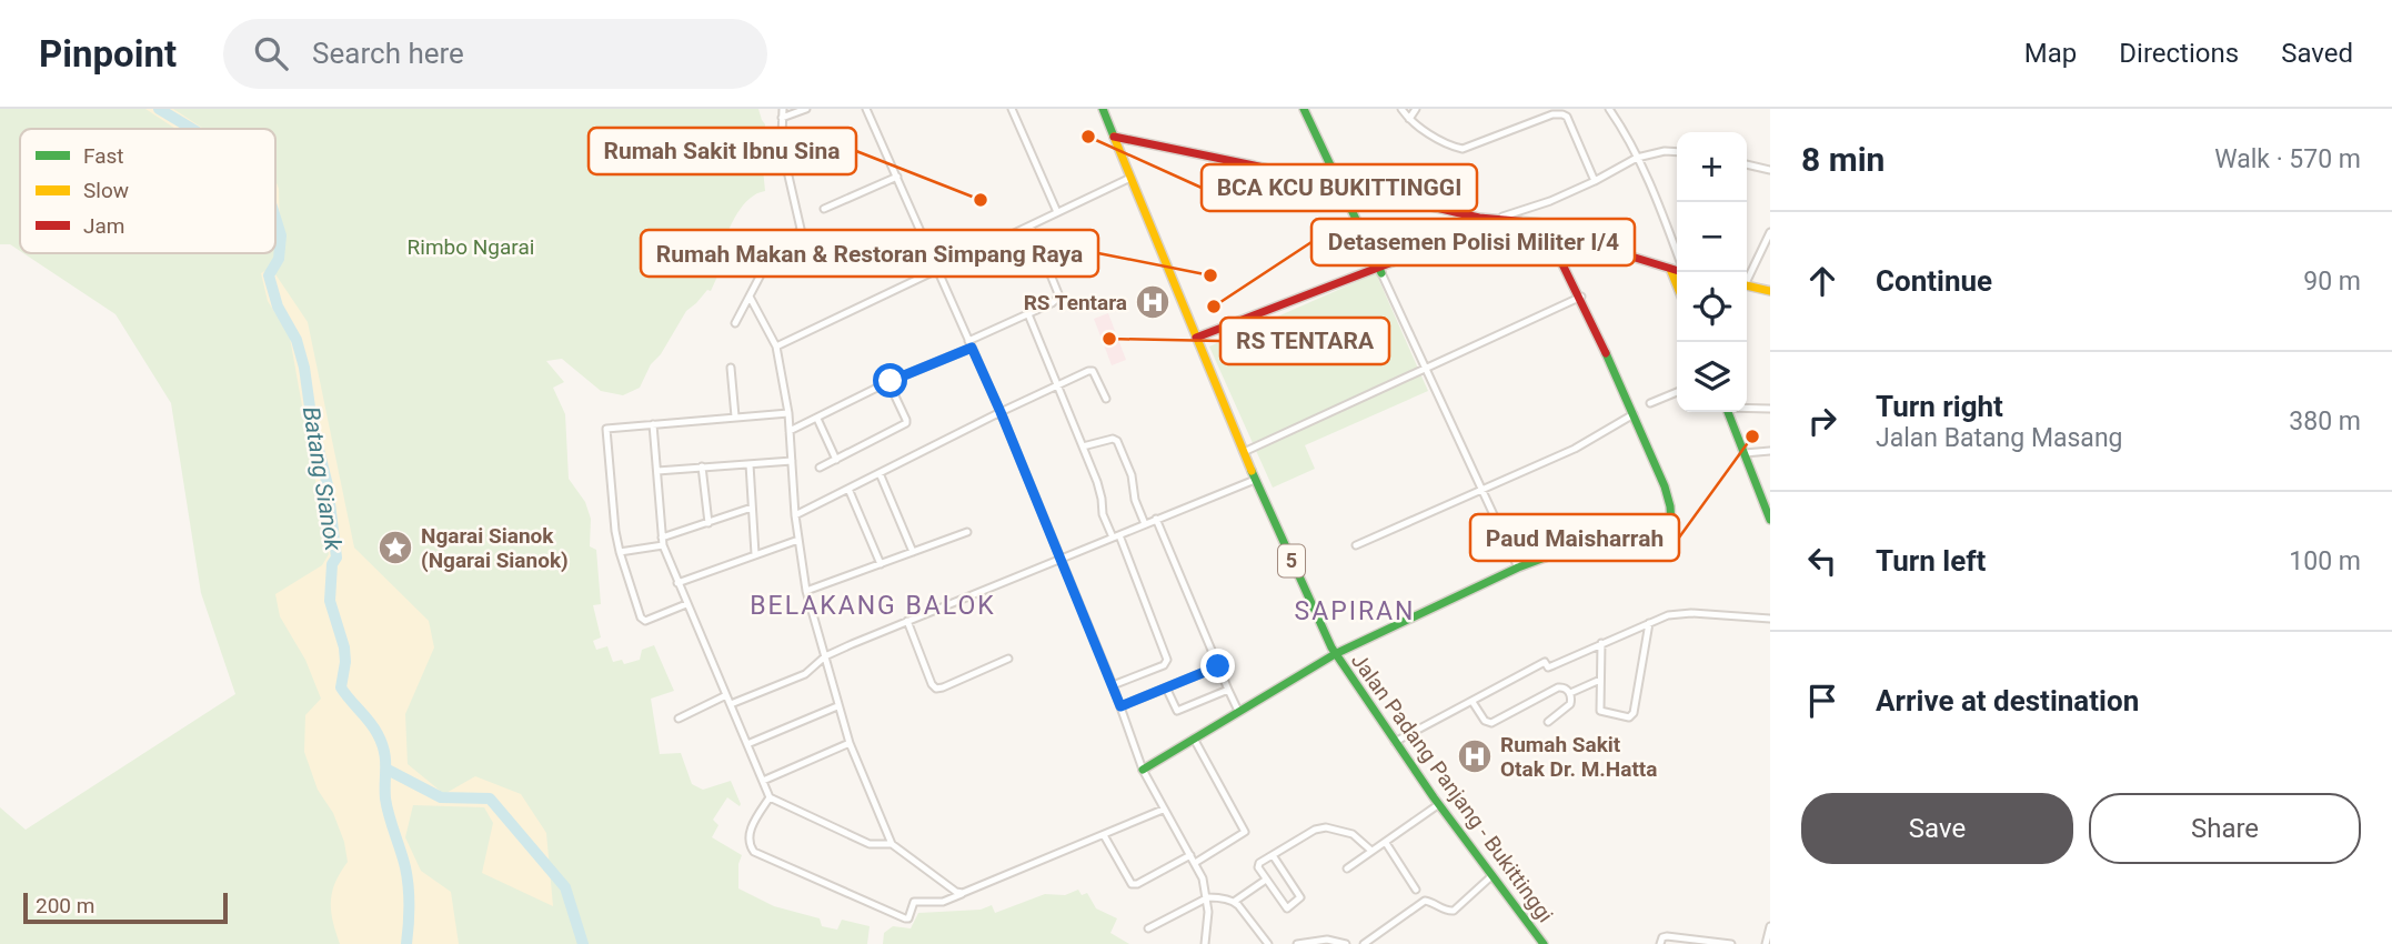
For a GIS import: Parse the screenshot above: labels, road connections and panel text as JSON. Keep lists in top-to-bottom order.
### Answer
{
  "streets": {
    "main road": ["5", "Jalan Padang Panjang - Bukittinggi"]
  },
  "districts": ["BELAKANG BALOK", "SAPIRAN"],
  "water": ["Batang Sianok"],
  "parks": ["Rimbo Ngarai"],
  "places": {
    "other": [
      "BCA KCU BUKITTINGGI",
      "Rumah Sakit Ibnu Sina",
      "Rumah Makan & Restoran Simpang Raya",
      "Detasemen Polisi Militer I/4",
      "RS TENTARA",
      "Paud Maisharrah"
    ],
    "hospital": ["RS Tentara", "Rumah Sakit Otak Dr. M.Hatta"],
    "place": ["Ngarai Sianok (Ngarai Sianok)"]
  },
  "legend": ["Fast", "Slow", "Jam"],
  "scale_bar": "200 m",
  "page": {
    "header": "Pinpoint",
    "search": "Search here",
    "nav": ["Map", "Directions", "Saved"],
    "heading": ["8 min", "Walk · 570 m"],
    "map_buttons": ["+", "−"],
    "list": [
      ["Continue", "90 m"],
      ["Turn right", "Jalan Batang Masang", "380 m"],
      ["Turn left", "100 m"],
      "Arrive at destination"
    ],
    "buttons": ["Save", "Share"],
    "scale": "200 m"
  }
}
